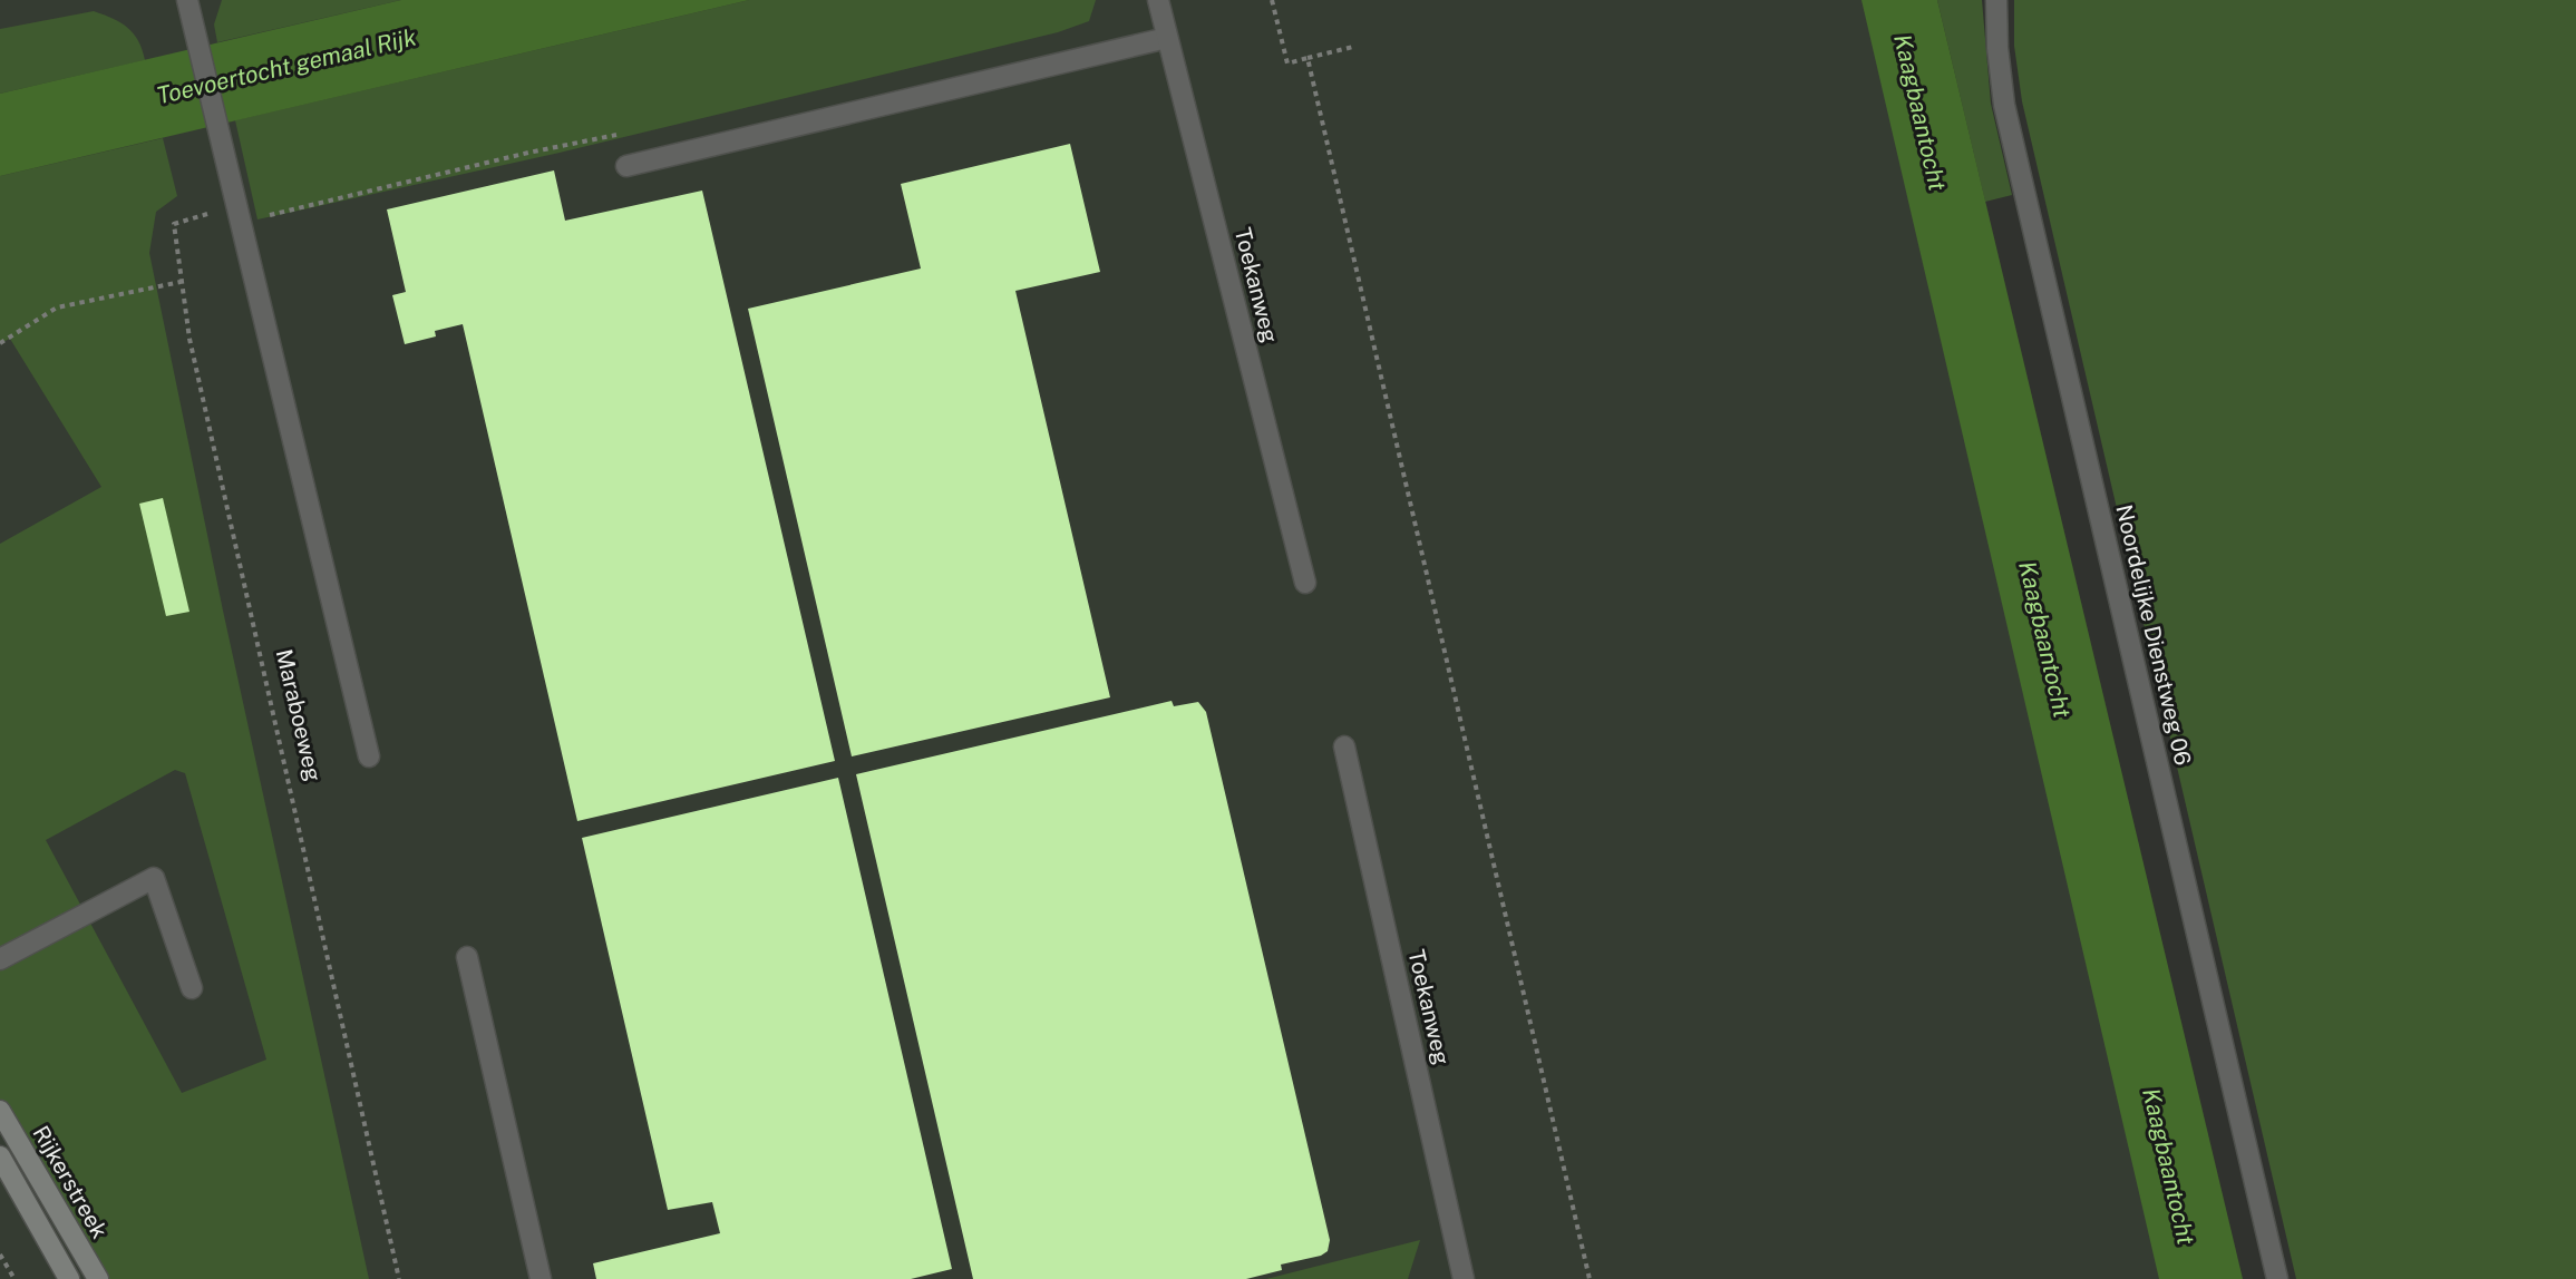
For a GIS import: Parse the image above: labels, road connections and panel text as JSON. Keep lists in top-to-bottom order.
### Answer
{
  "streets": {
    "street": ["Toekanweg", "Noordelijke Dienstweg 06", "Rijkerstreek"],
    "path": ["Maraboeweg"]
  },
  "water": ["Toevoertocht gemaal Rijk", "Kaagbaantocht"]
}
